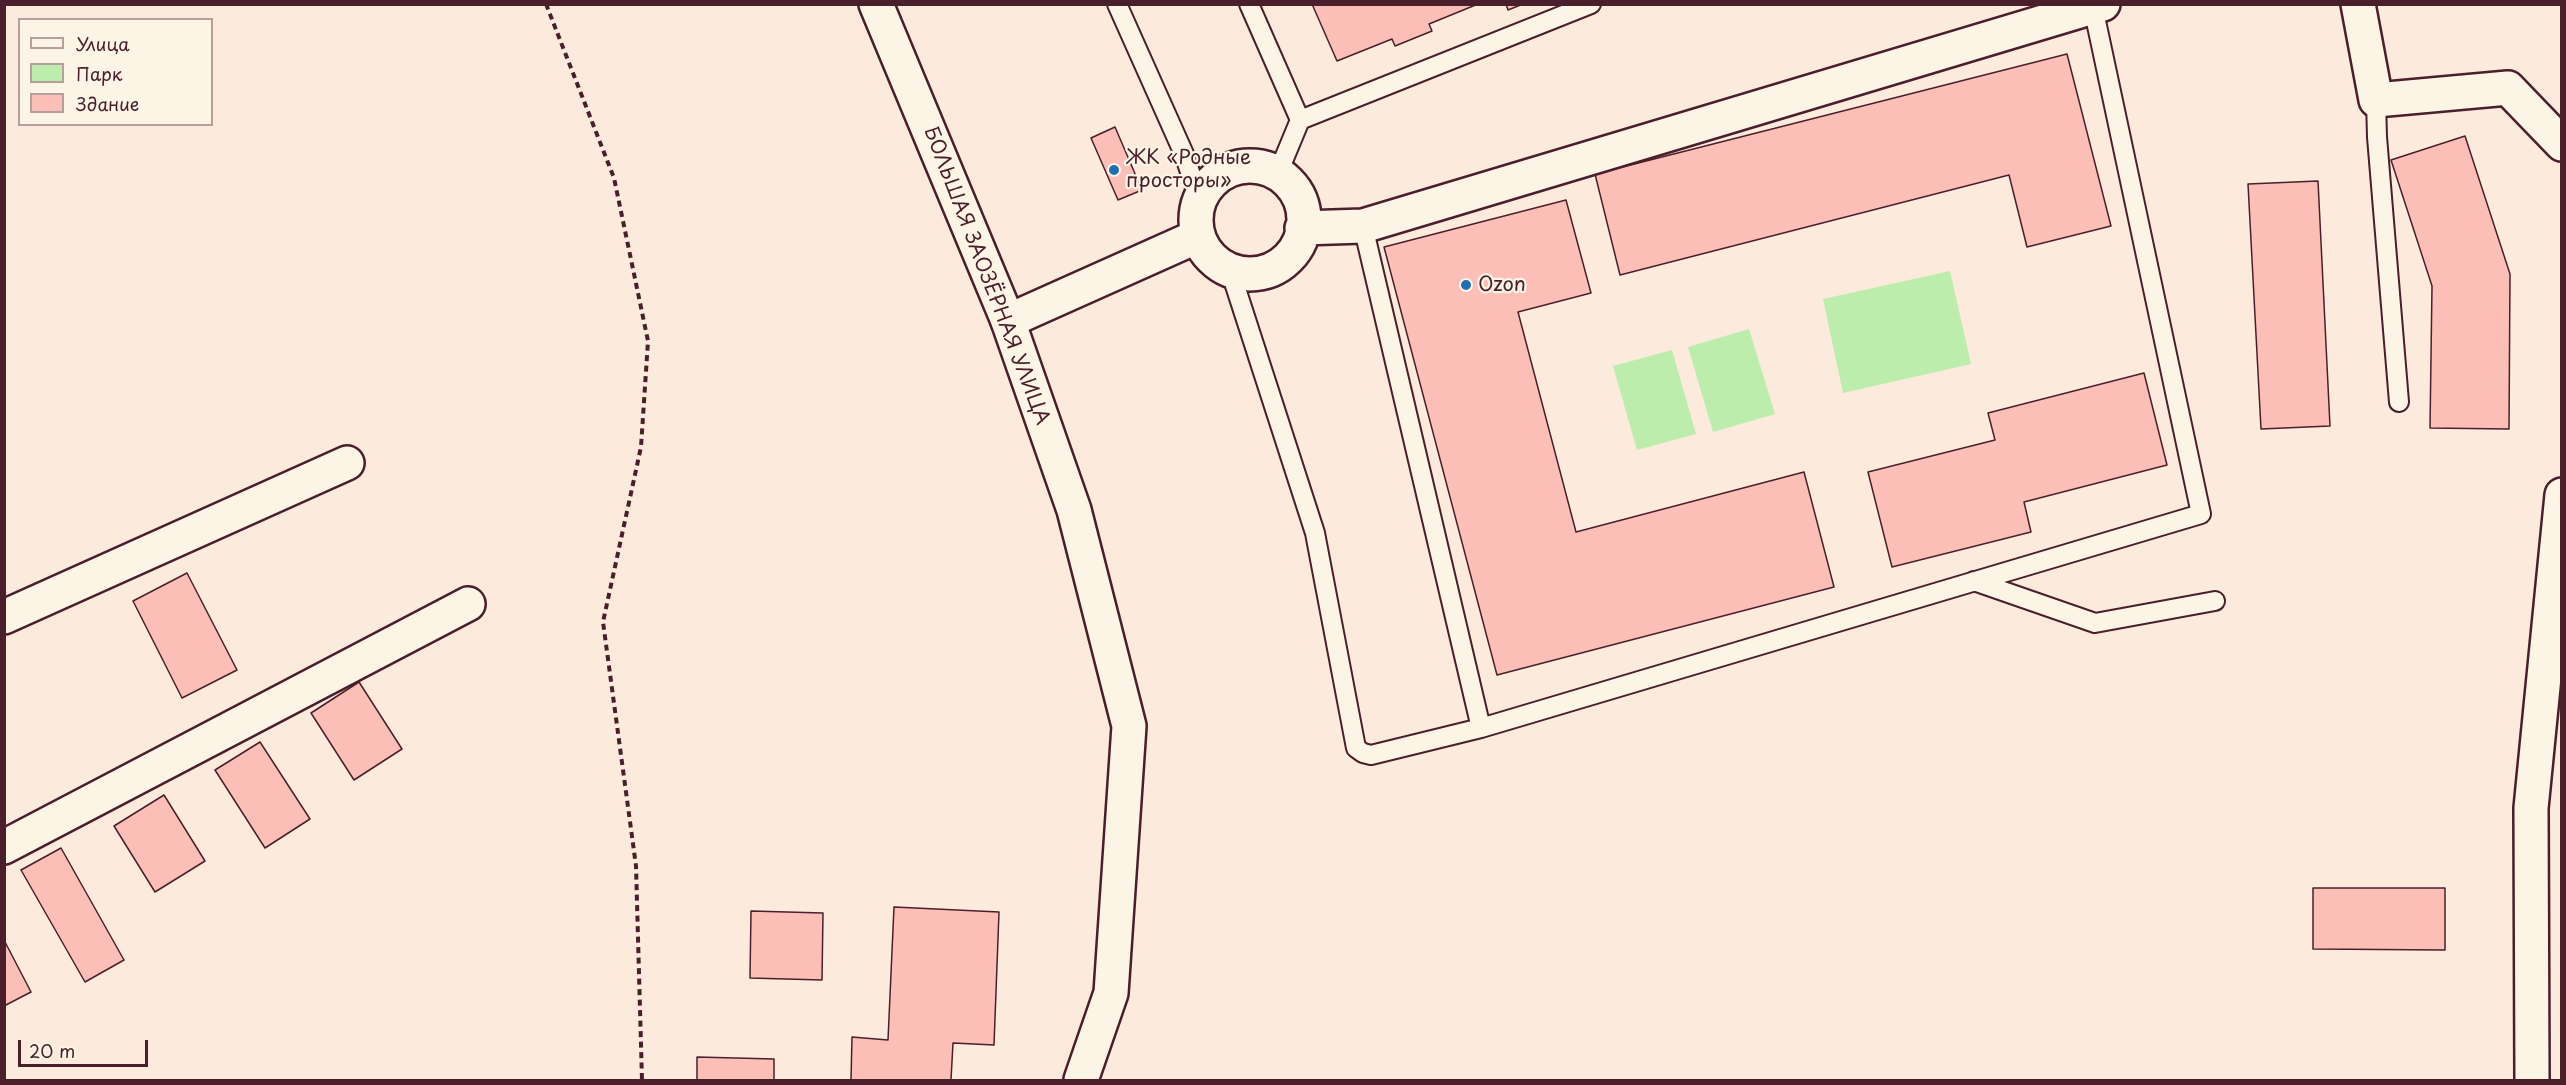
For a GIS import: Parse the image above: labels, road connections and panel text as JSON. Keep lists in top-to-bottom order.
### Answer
{
  "streets": {
    "street": ["БОЛЬШАЯ ЗАОЗЁРНАЯ УЛИЦА"]
  },
  "places": ["ЖК «Родные просторы»", "Ozon"],
  "legend": ["Улица", "Парк", "Здание"],
  "scale_bar": "20 m"
}
